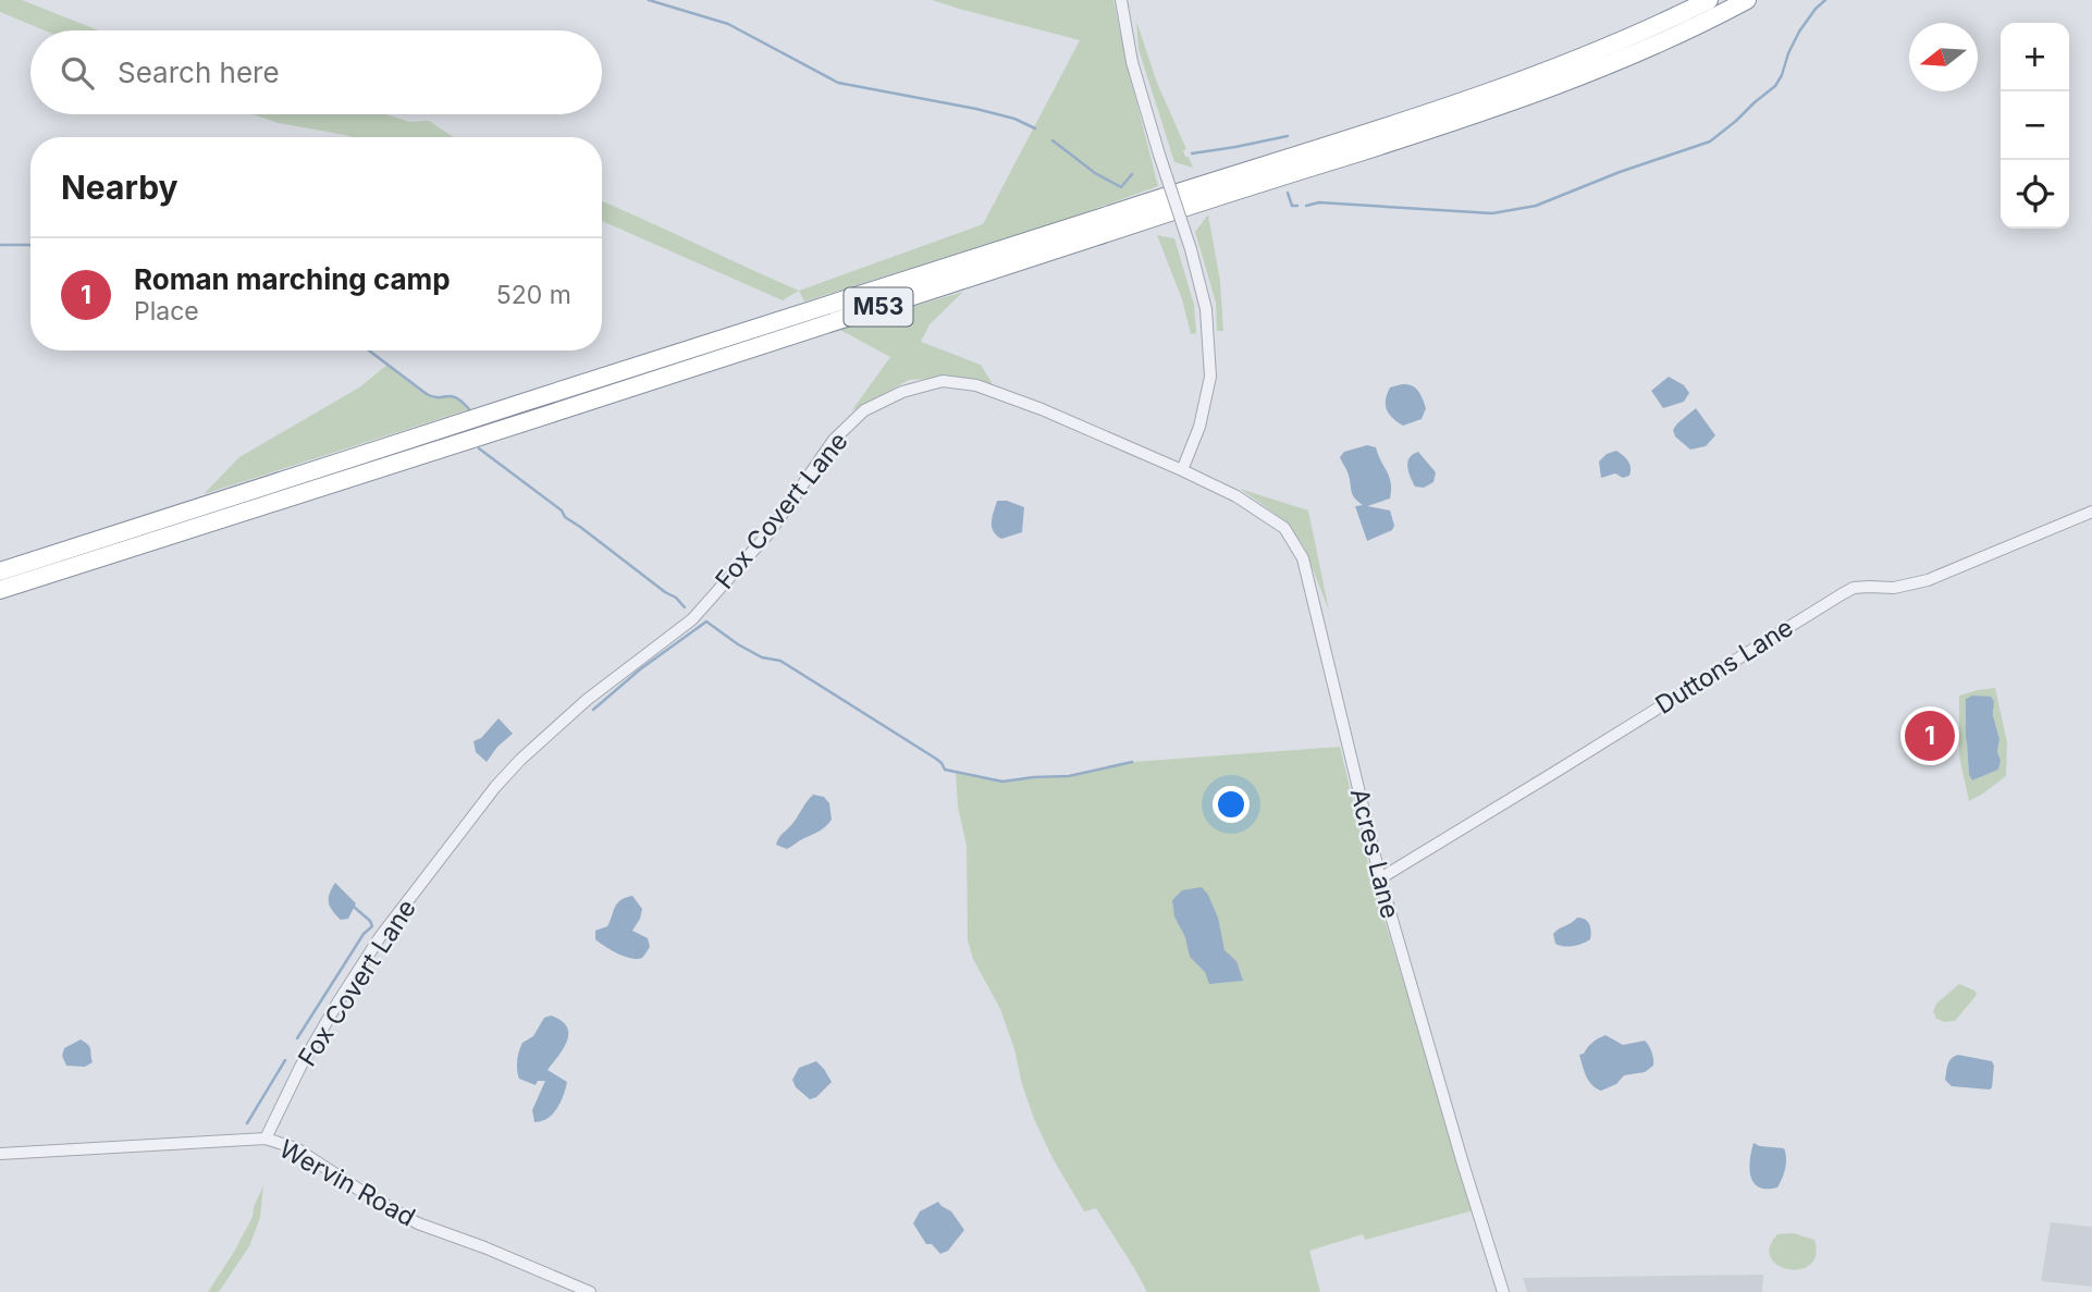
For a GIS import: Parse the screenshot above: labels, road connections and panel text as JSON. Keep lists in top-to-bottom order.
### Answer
{
  "streets": {
    "highway": ["M53"],
    "street": [
      "Fox Covert Lane",
      "Duttons Lane",
      "Acres Lane",
      "Wervin Road"
    ]
  },
  "crossings": [
    ["Fox Covert Lane", "Acres Lane"],
    ["Fox Covert Lane", "Wervin Road"],
    ["Duttons Lane", "Acres Lane"]
  ],
  "north": "left",
  "page": {
    "map_buttons": ["+", "−"],
    "search": "Search here",
    "heading": "Nearby",
    "list": [
      {
        "mark": "1",
        "name": "Roman marching camp",
        "note": "Place",
        "value": "520 m"
      }
    ],
    "pins": "1"
  }
}
